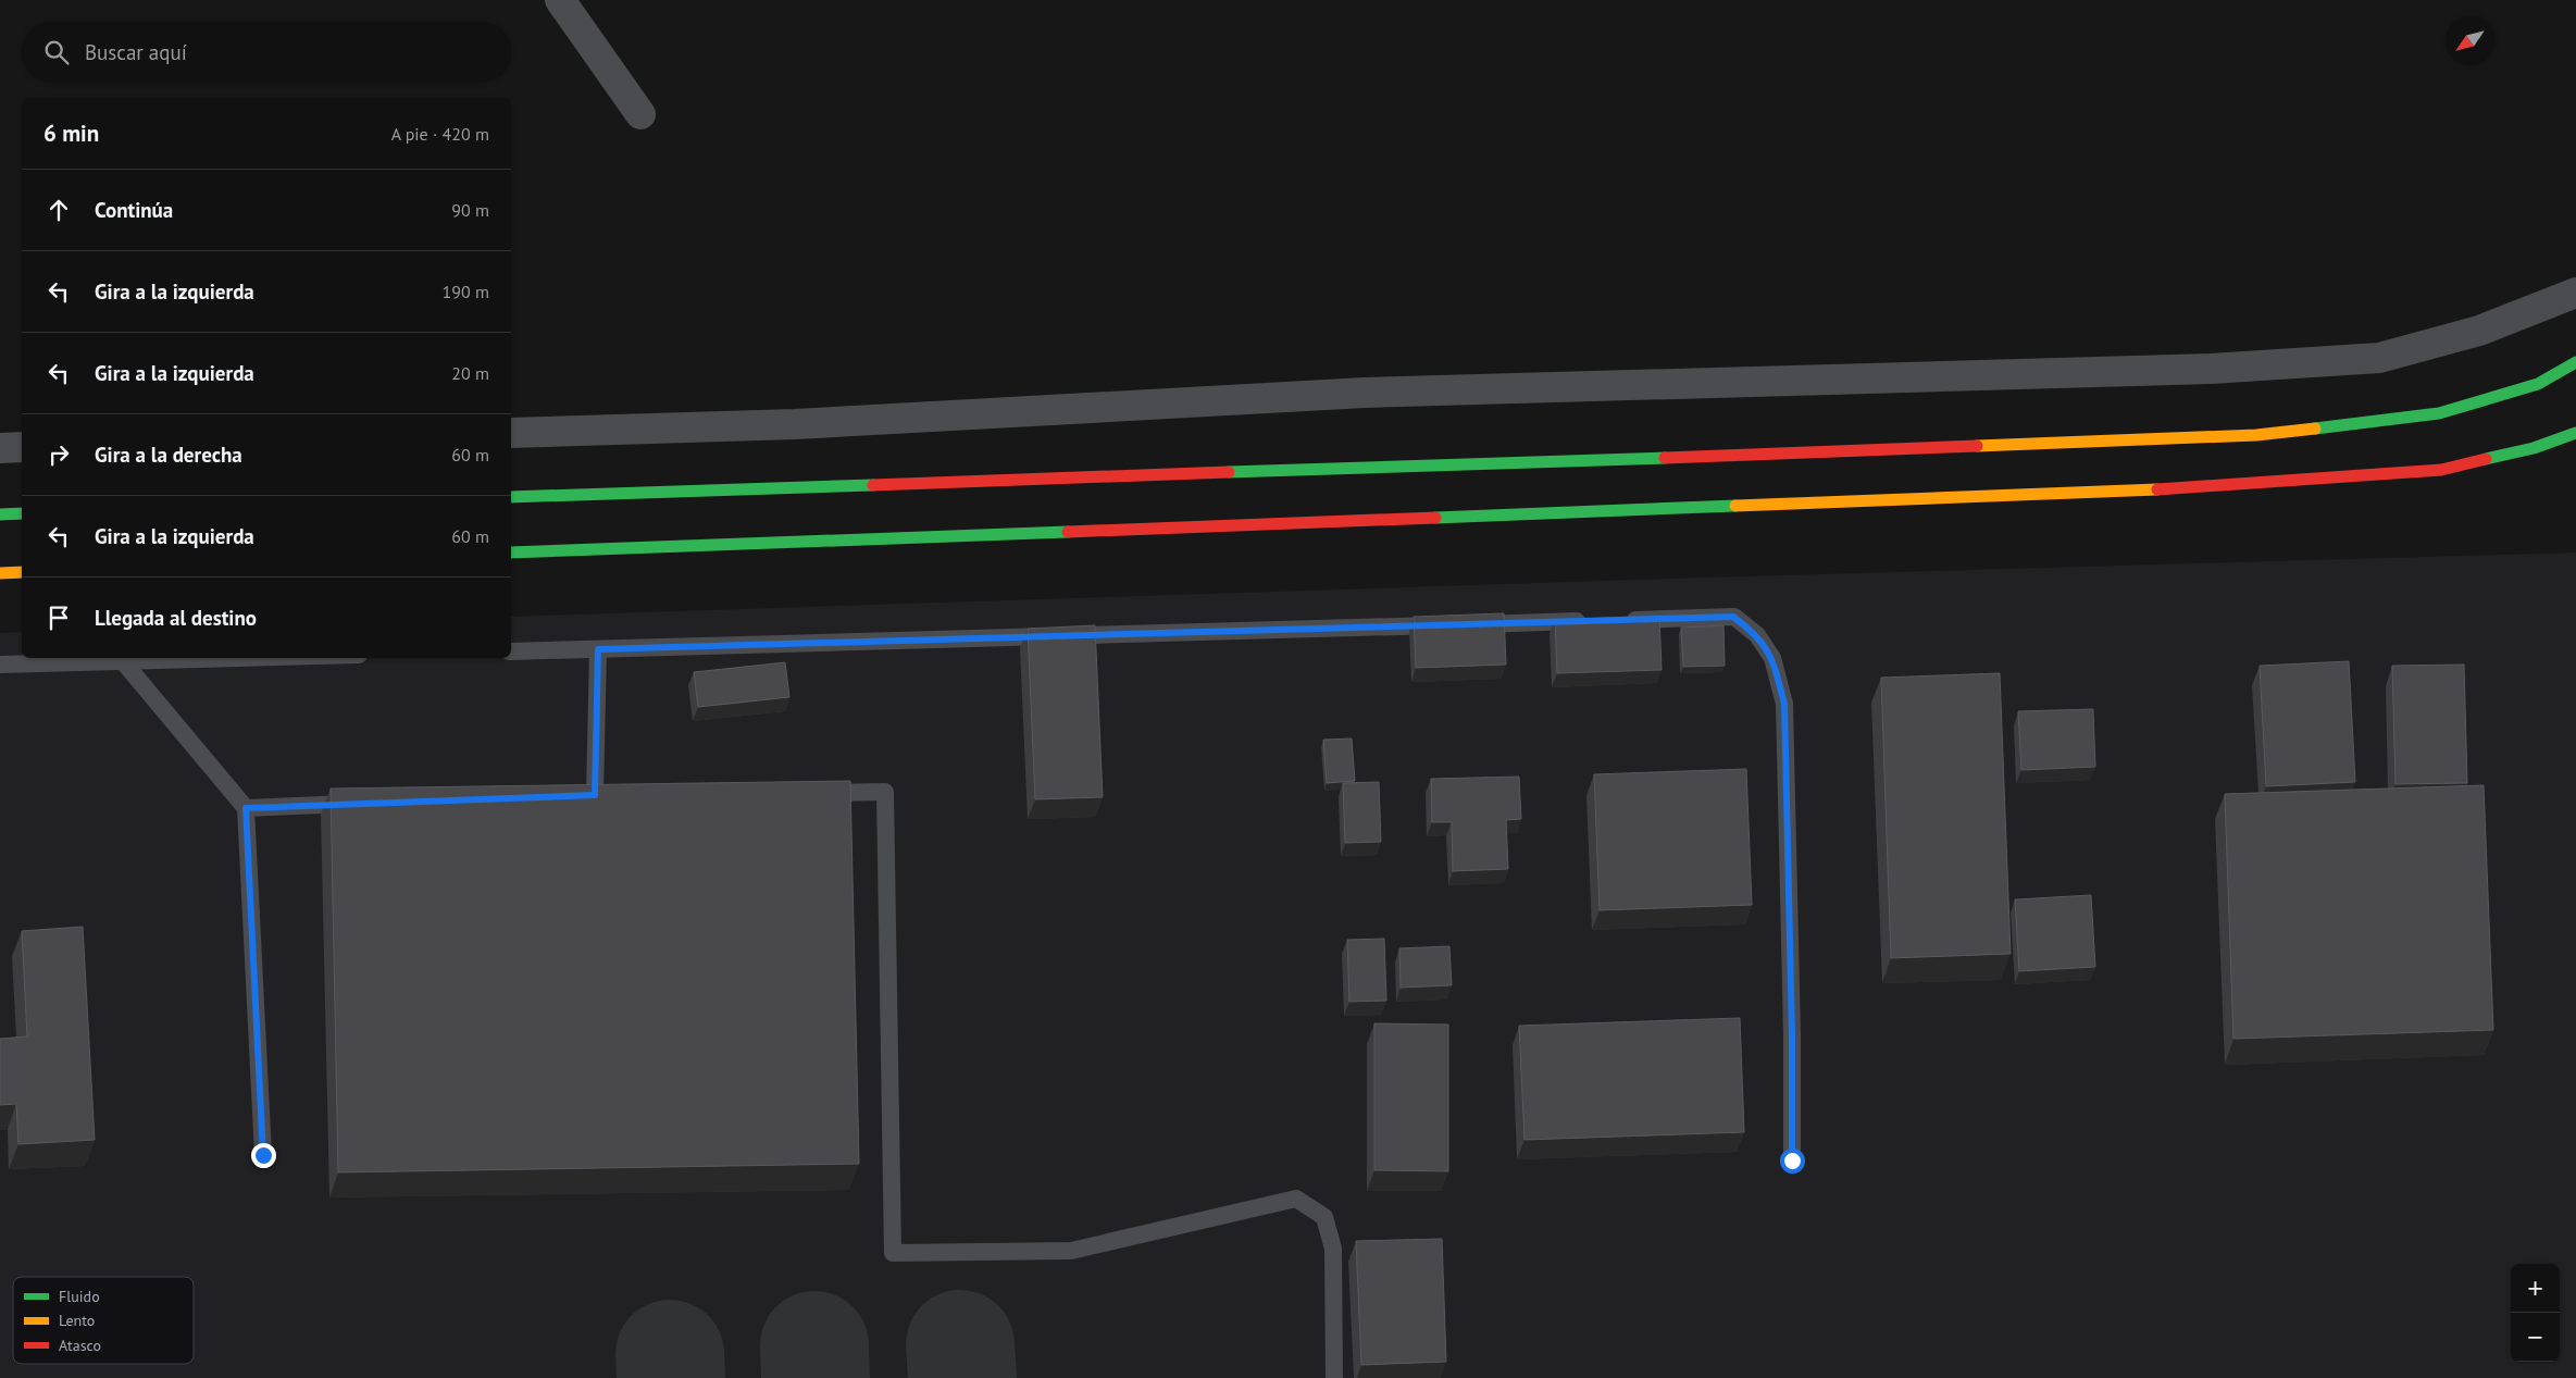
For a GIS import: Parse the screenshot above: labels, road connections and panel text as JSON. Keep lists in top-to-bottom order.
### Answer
{
  "legend": ["Fluido", "Lento", "Atasco"],
  "north": "bottom left",
  "page": {
    "search": "Buscar aquí",
    "heading": ["6 min", "A pie · 420 m"],
    "list": [
      ["Continúa", "90 m"],
      ["Gira a la izquierda", "190 m"],
      ["Gira a la izquierda", "20 m"],
      ["Gira a la derecha", "60 m"],
      ["Gira a la izquierda", "60 m"],
      "Llegada al destino"
    ],
    "map_buttons": ["+", "−"]
  }
}
